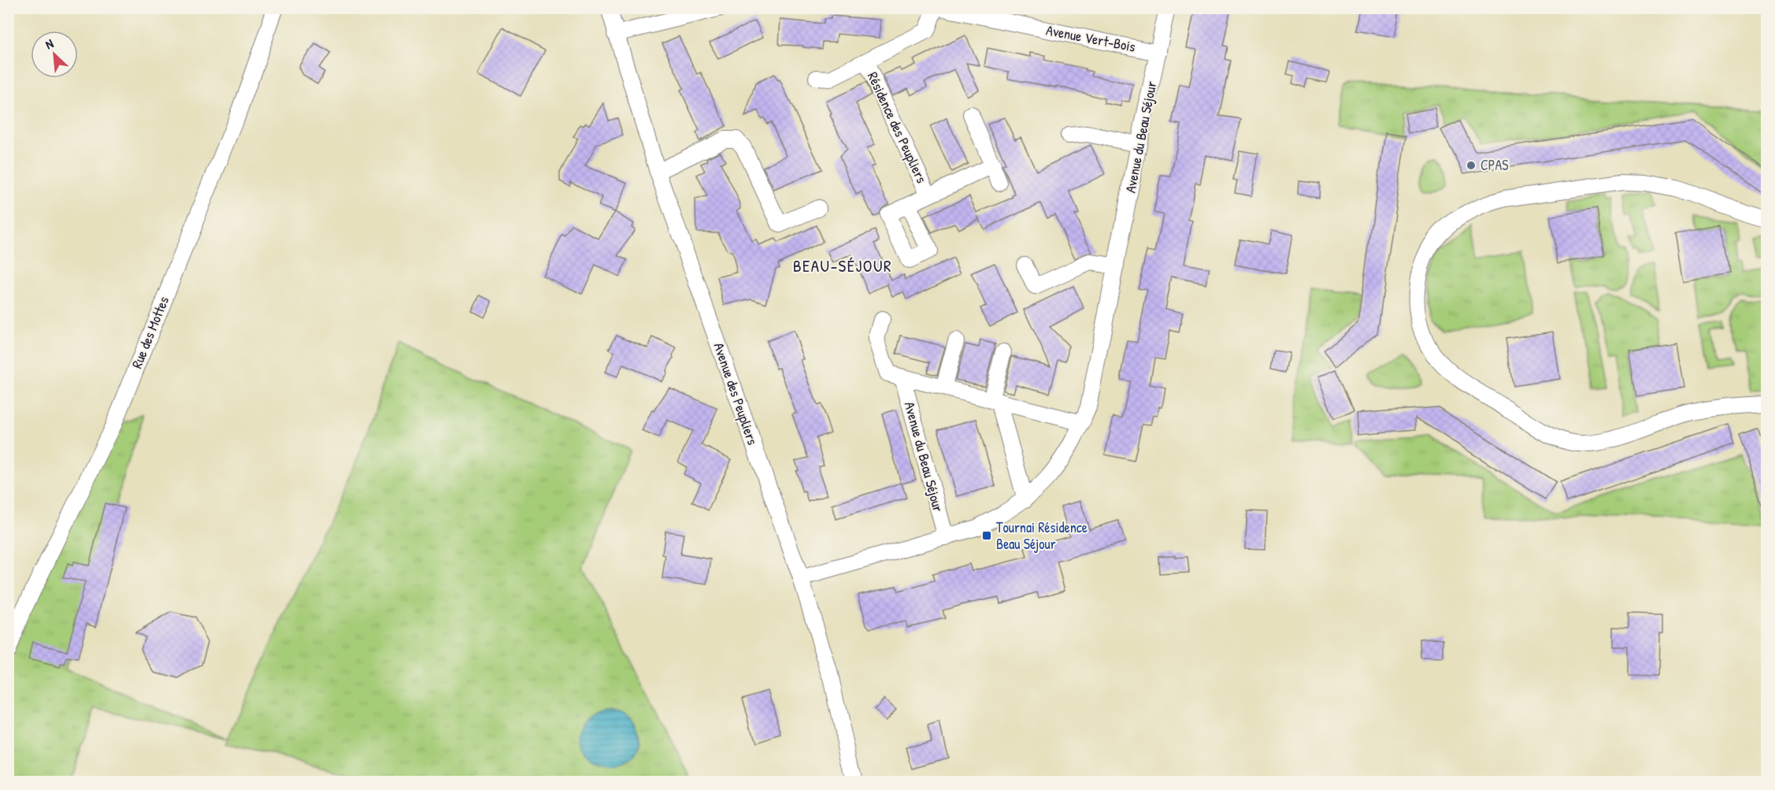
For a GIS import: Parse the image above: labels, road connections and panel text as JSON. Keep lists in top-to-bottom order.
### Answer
{
  "streets": {
    "street": [
      "Avenue Vert-Bois",
      "Résidence des Peupliers",
      "Avenue du Beau Séjour",
      "Rue des Mottes",
      "Avenue des Peupliers"
    ]
  },
  "crossings": [
    ["Avenue Vert-Bois", "Avenue du Beau Séjour"],
    ["Avenue du Beau Séjour", "Avenue des Peupliers"]
  ],
  "districts": ["BEAU-SÉJOUR"],
  "places": {
    "other": ["CPAS"],
    "transit": ["Tournai Résidence Beau Séjour"]
  },
  "north": "top left"
}
